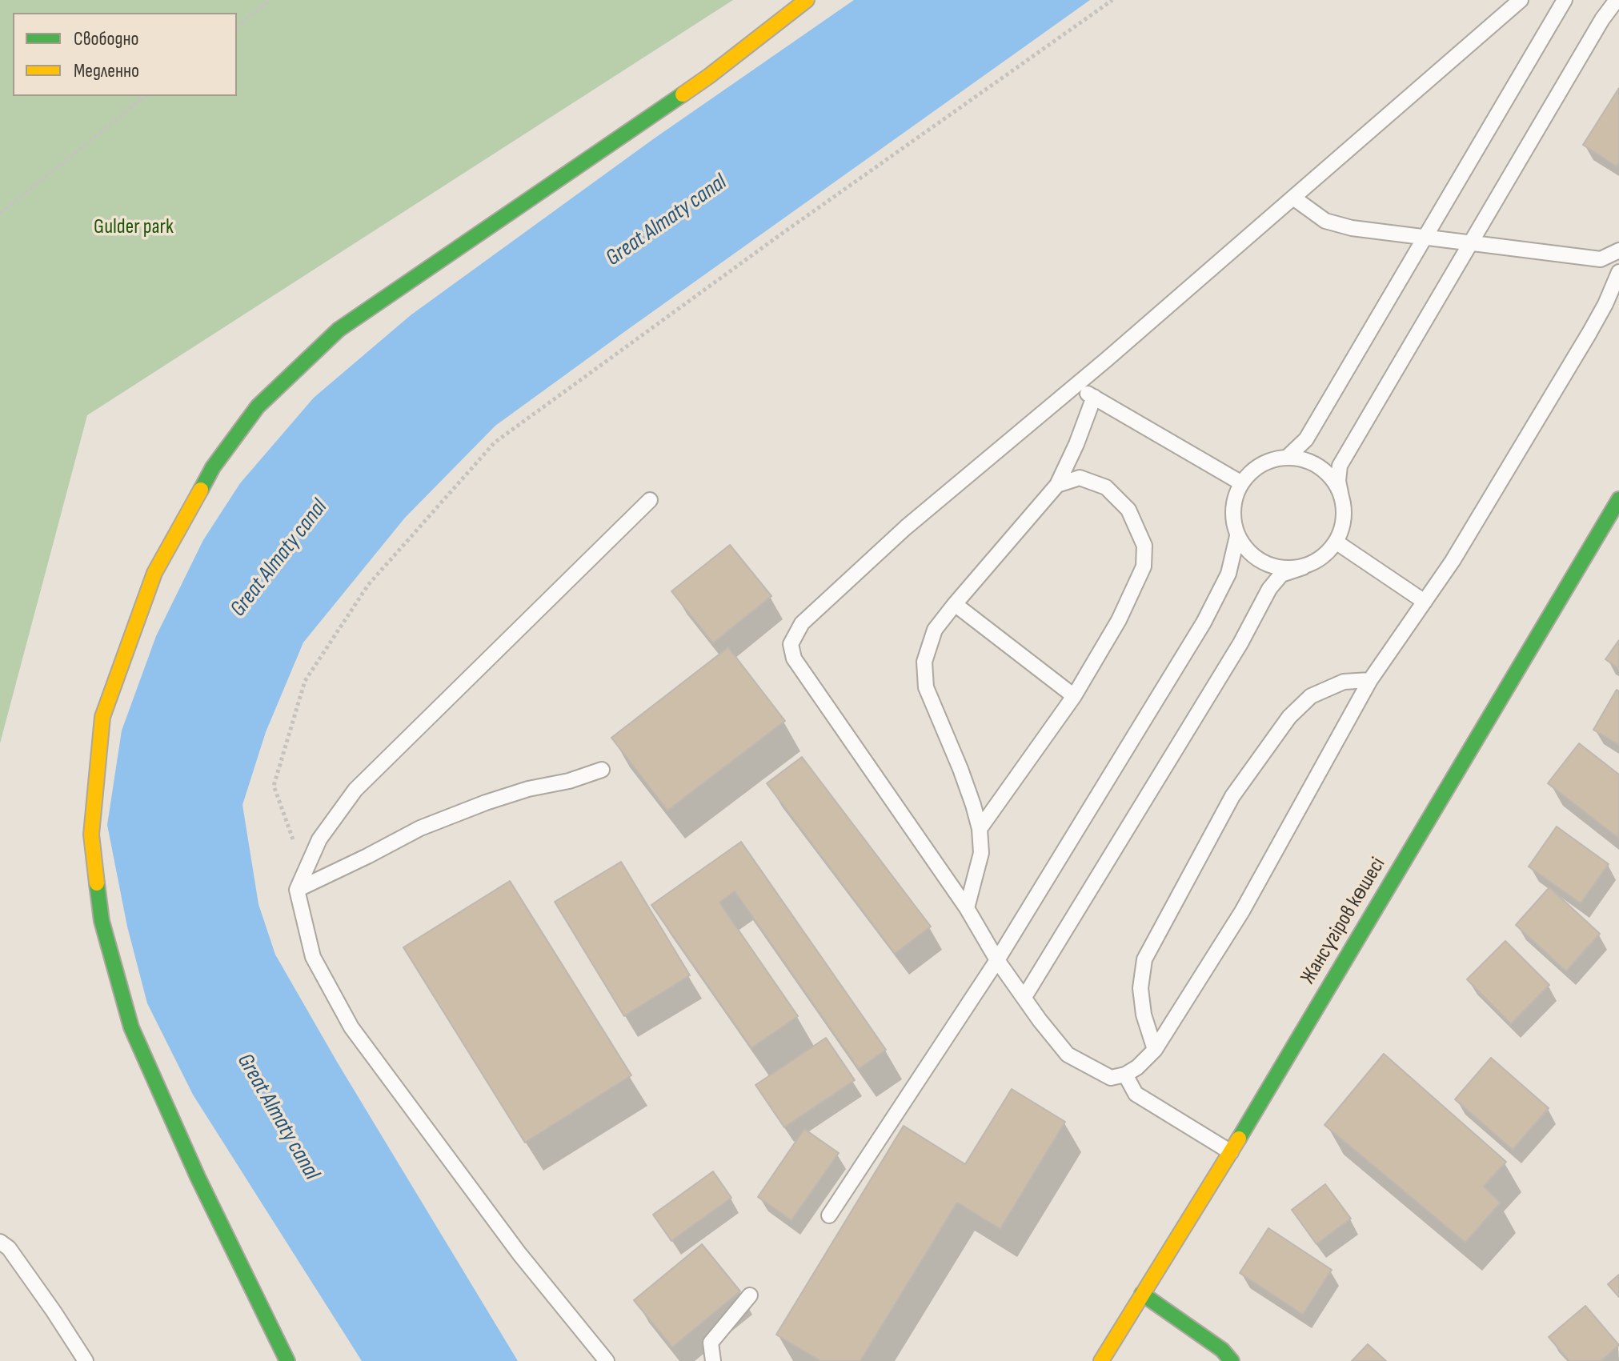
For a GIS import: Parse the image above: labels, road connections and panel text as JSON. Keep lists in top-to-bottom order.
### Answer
{
  "streets": {
    "street": ["Жансүгіров көшесі"]
  },
  "water": ["Great Almaty canal"],
  "parks": ["Gulder park"],
  "legend": ["Свободно", "Медленно"]
}
